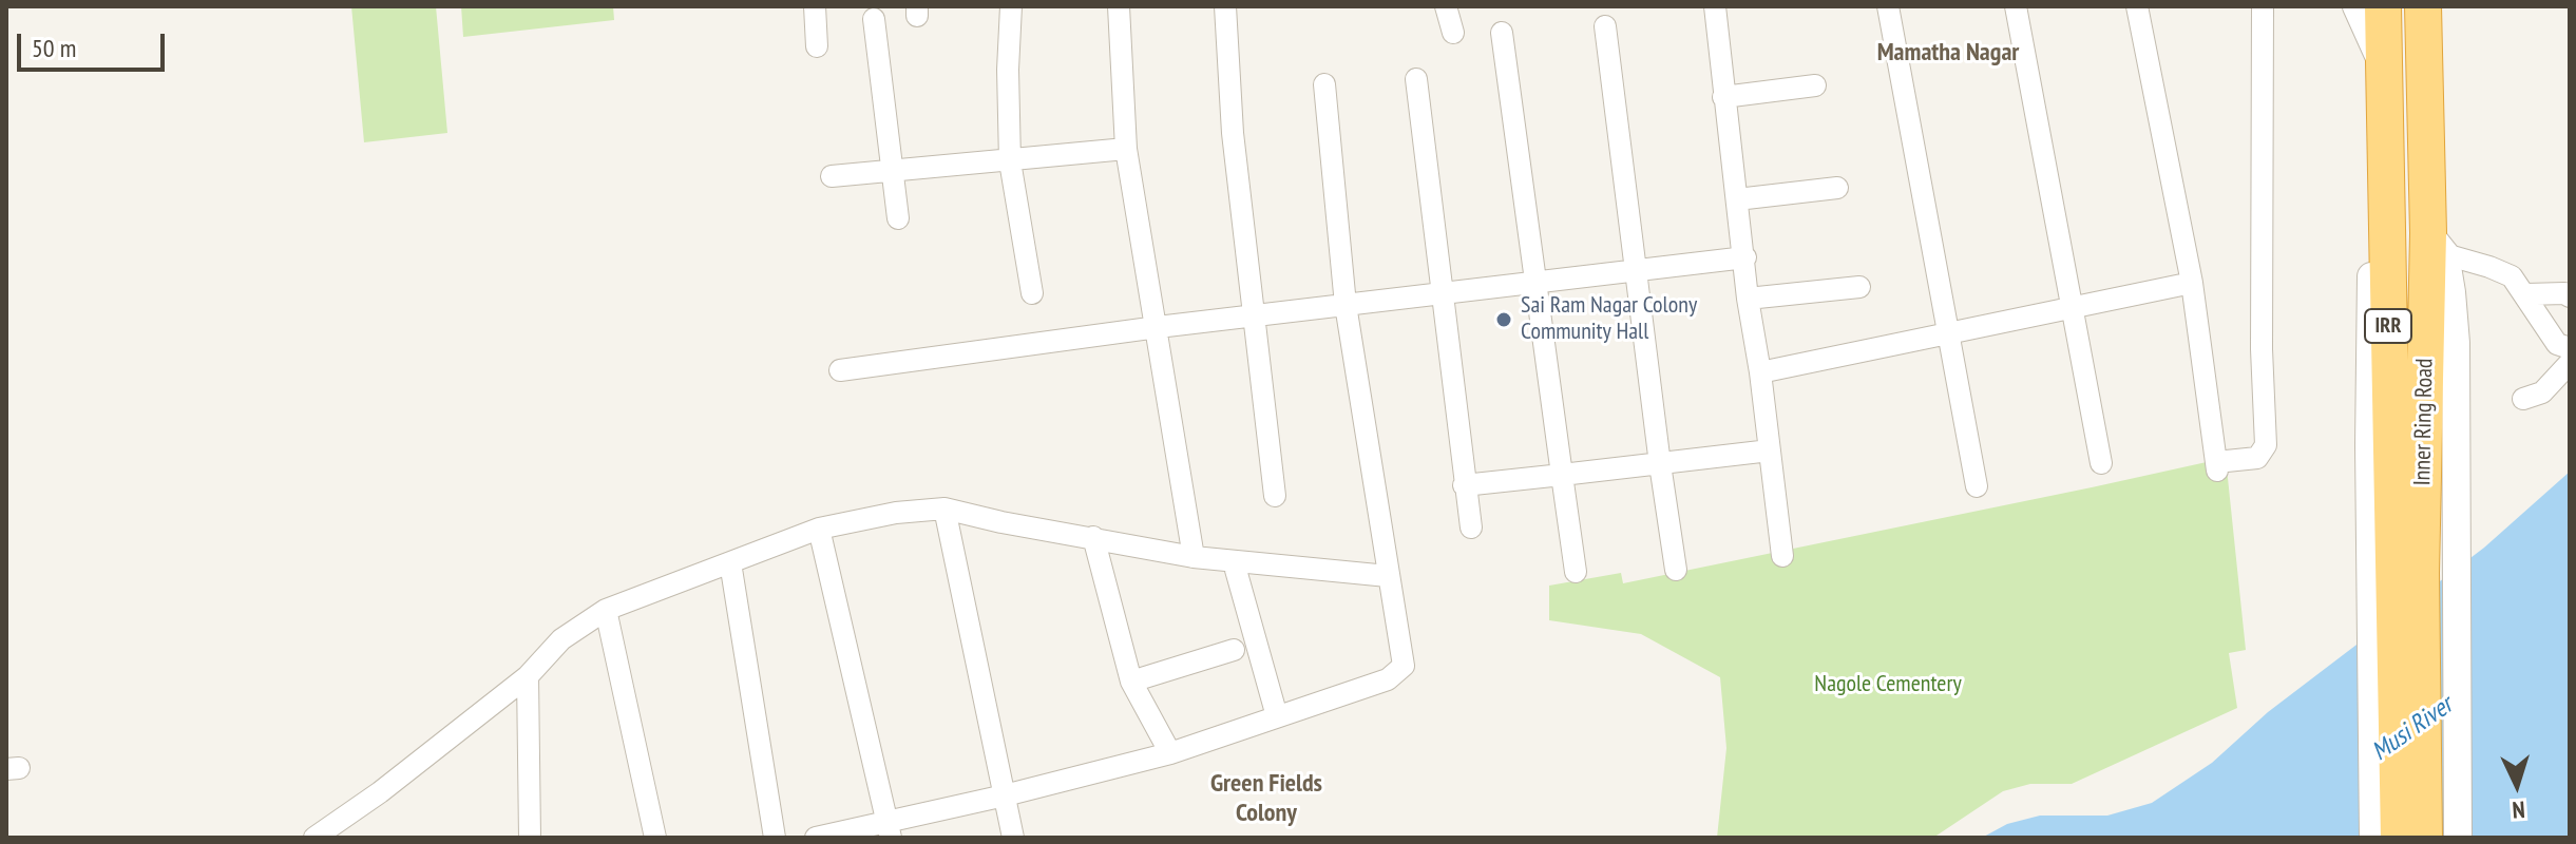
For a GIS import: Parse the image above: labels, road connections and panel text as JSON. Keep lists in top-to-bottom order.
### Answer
{
  "streets": {
    "highway": ["IRR", "Inner Ring Road"]
  },
  "crossings": [
    ["IRR", "Inner Ring Road"]
  ],
  "districts": ["Mamatha Nagar", "Green Fields Colony"],
  "water": ["Musi River"],
  "parks": ["Nagole Cementery"],
  "places": ["Sai Ram Nagar Colony Community Hall"],
  "scale_bar": "50 m",
  "north": "bottom"
}
